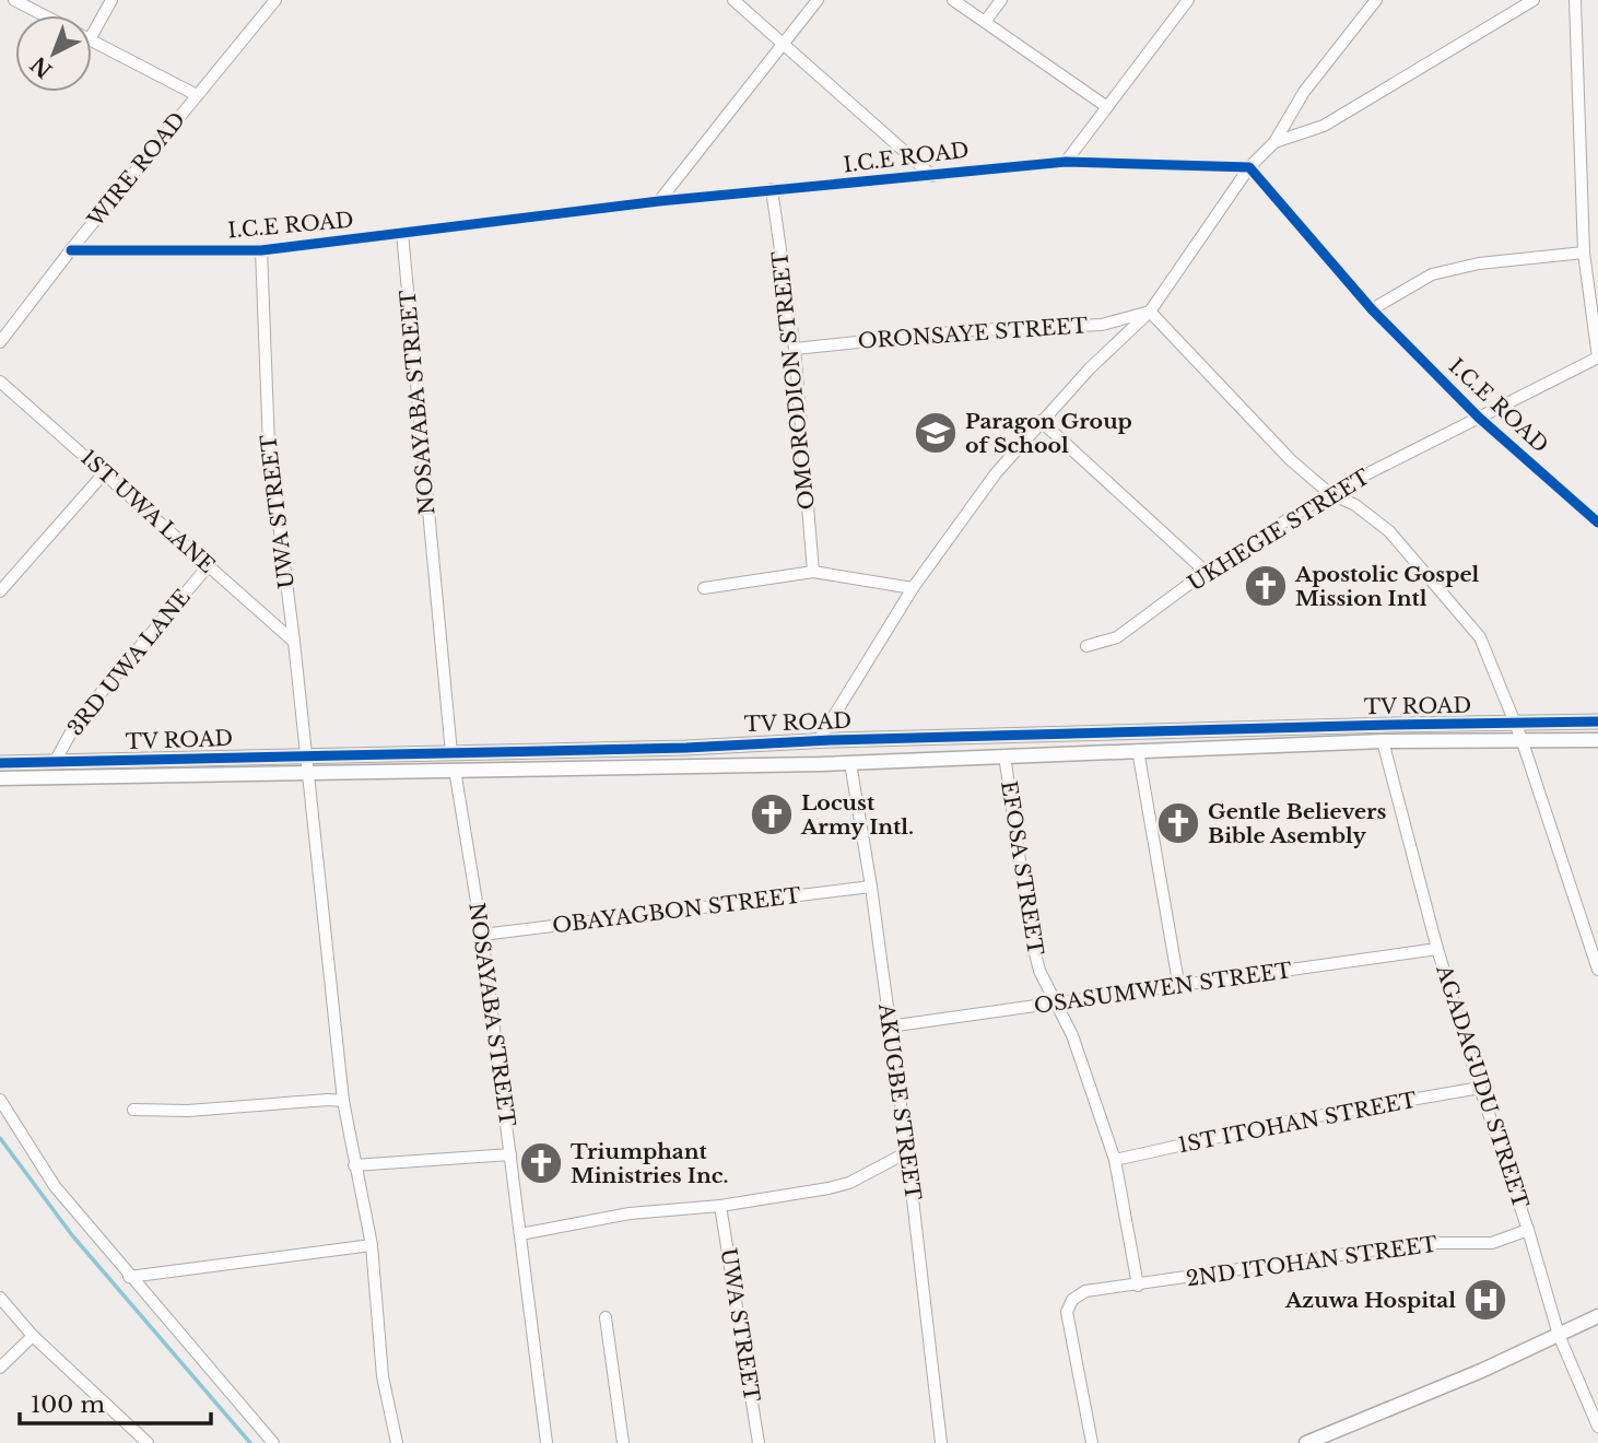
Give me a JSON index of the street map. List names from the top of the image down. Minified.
{"streets":{"street":["I.C.E ROAD","WIRE ROAD","ORONSAYE STREET","OMORODION STREET","NOSAYABA STREET","1ST UWA LANE","UWA STREET","UKHEGIE STREET","3RD UWA LANE","TV ROAD","EFOSA STREET","OBAYAGBON STREET","OSASUMWEN STREET","AGADAGUDU STREET","AKUGBE STREET","1ST ITOHAN STREET","2ND ITOHAN STREET"]},"crossings":[["I.C.E ROAD","WIRE ROAD"],["I.C.E ROAD","OMORODION STREET"],["I.C.E ROAD","NOSAYABA STREET"],["I.C.E ROAD","UWA STREET"],["I.C.E ROAD","UKHEGIE STREET"],["ORONSAYE STREET","OMORODION STREET"],["NOSAYABA STREET","TV ROAD"],["NOSAYABA STREET","OBAYAGBON STREET"],["1ST UWA LANE","UWA STREET"],["1ST UWA LANE","3RD UWA LANE"],["UWA STREET","TV ROAD"],["3RD UWA LANE","TV ROAD"],["TV ROAD","EFOSA STREET"],["TV ROAD","AGADAGUDU STREET"],["TV ROAD","AKUGBE STREET"],["EFOSA STREET","OSASUMWEN STREET"],["EFOSA STREET","1ST ITOHAN STREET"],["EFOSA STREET","2ND ITOHAN STREET"],["OBAYAGBON STREET","AKUGBE STREET"],["OSASUMWEN STREET","AGADAGUDU STREET"],["OSASUMWEN STREET","AKUGBE STREET"],["AGADAGUDU STREET","1ST ITOHAN STREET"],["AGADAGUDU STREET","2ND ITOHAN STREET"]],"places":{"school or university":["Paragon Group of School"],"church":["Apostolic Gospel Mission Intl","Locust Army Intl.","Gentle Believers Bible Asembly","Triumphant Ministries Inc."],"hospital":["Azuwa Hospital"]},"scale_bar":"100 m","north":"bottom left"}
